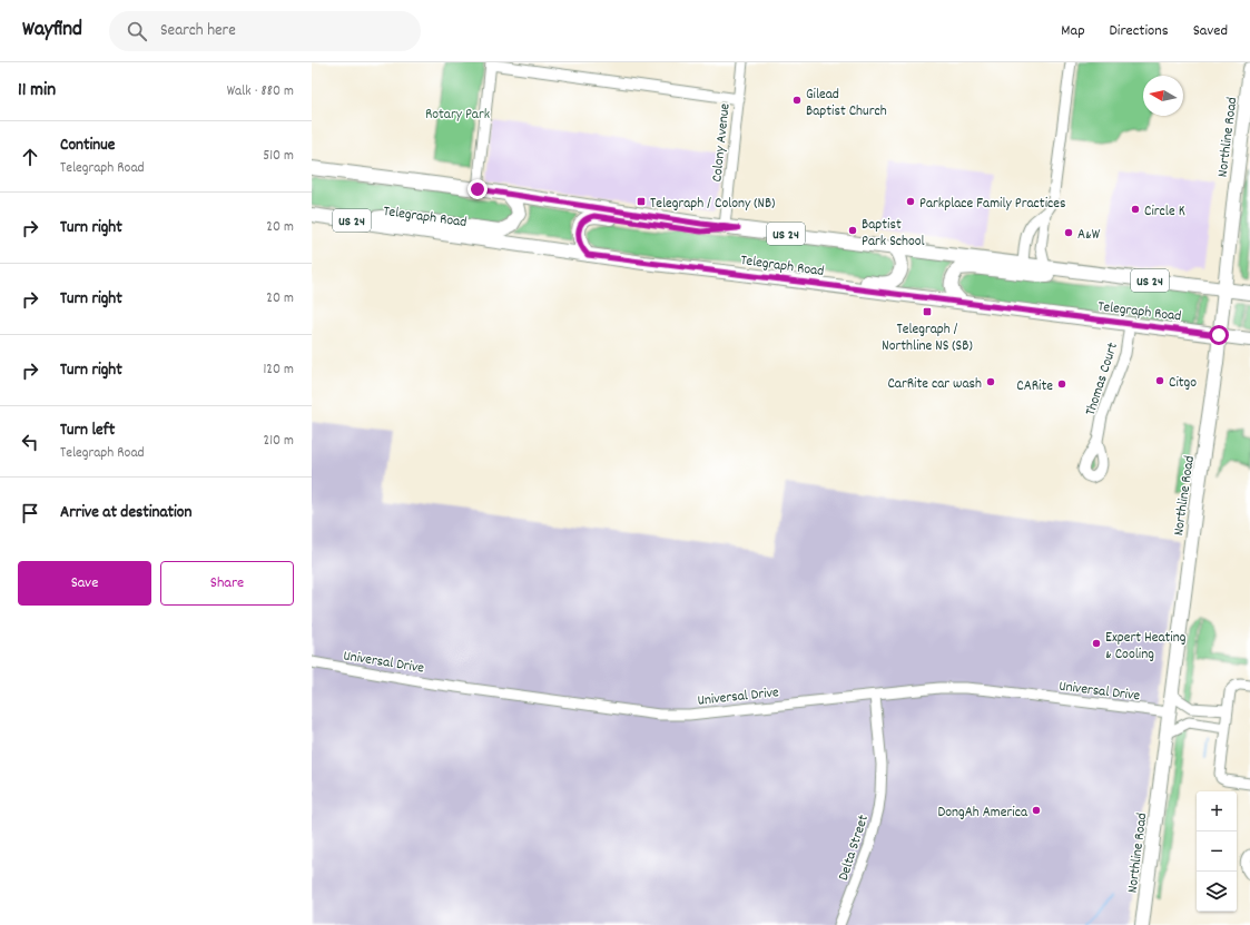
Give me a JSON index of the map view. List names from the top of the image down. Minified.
{"streets":{"main road":["Northline Road","Telegraph Road","US 24"],"street":["Colony Avenue","Thomas Court","Universal Drive","Delta Street"]},"crossings":[["Northline Road","Telegraph Road"],["Northline Road","Universal Drive"],["Colony Avenue","Telegraph Road"],["Telegraph Road","Thomas Court"],["Universal Drive","Delta Street"]],"parks":["Rotary Park"],"places":{"other":["Gilead Baptist Church","Parkplace Family Practices","Circle K","Baptist Park School","A&W","Citgo","CarRite car wash","CARite","Expert Heating & Cooling","DongAh America"],"transit":["Telegraph / Colony (NB)","Telegraph / Northline NS (SB)"]},"north":"left","page":{"header":"Wayfind","search":"Search here","nav":["Map","Directions","Saved"],"heading":["11 min","Walk · 880 m"],"list":[["Continue","Telegraph Road","510 m"],["Turn right","20 m"],["Turn right","20 m"],["Turn right","120 m"],["Turn left","Telegraph Road","210 m"],"Arrive at destination"],"buttons":["Save","Share"],"map_buttons":["+","−"]}}
